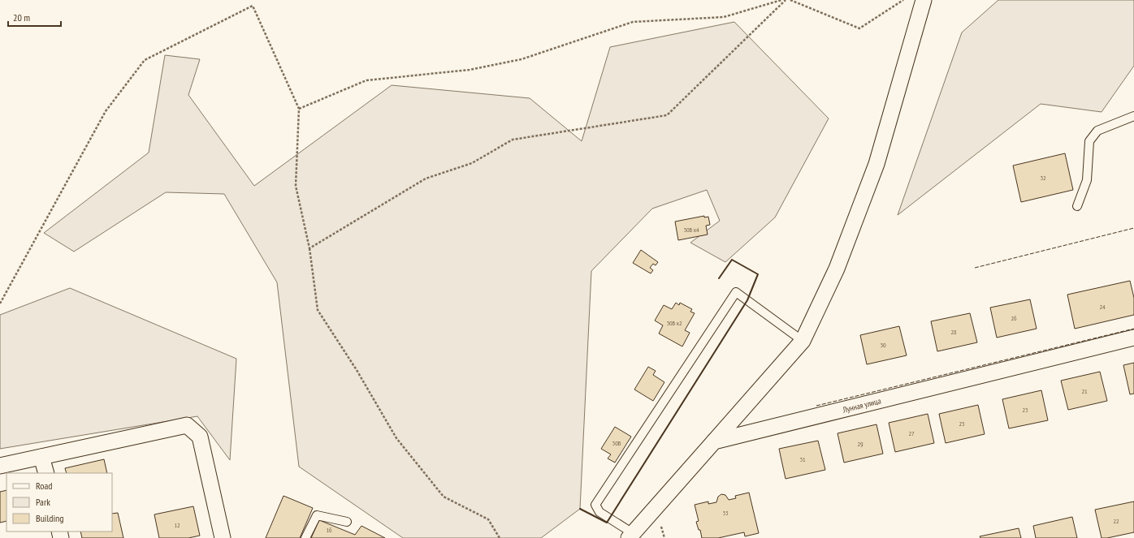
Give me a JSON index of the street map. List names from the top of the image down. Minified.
{"streets":{"street":["Лунная улица"]},"house_numbers":["32","30Б к4","24","26","30Б к2","28","30","21","23","25","27","30Б","29","31","33","22","12","16"],"legend":["Road","Park","Building"],"scale_bar":"20 m"}
